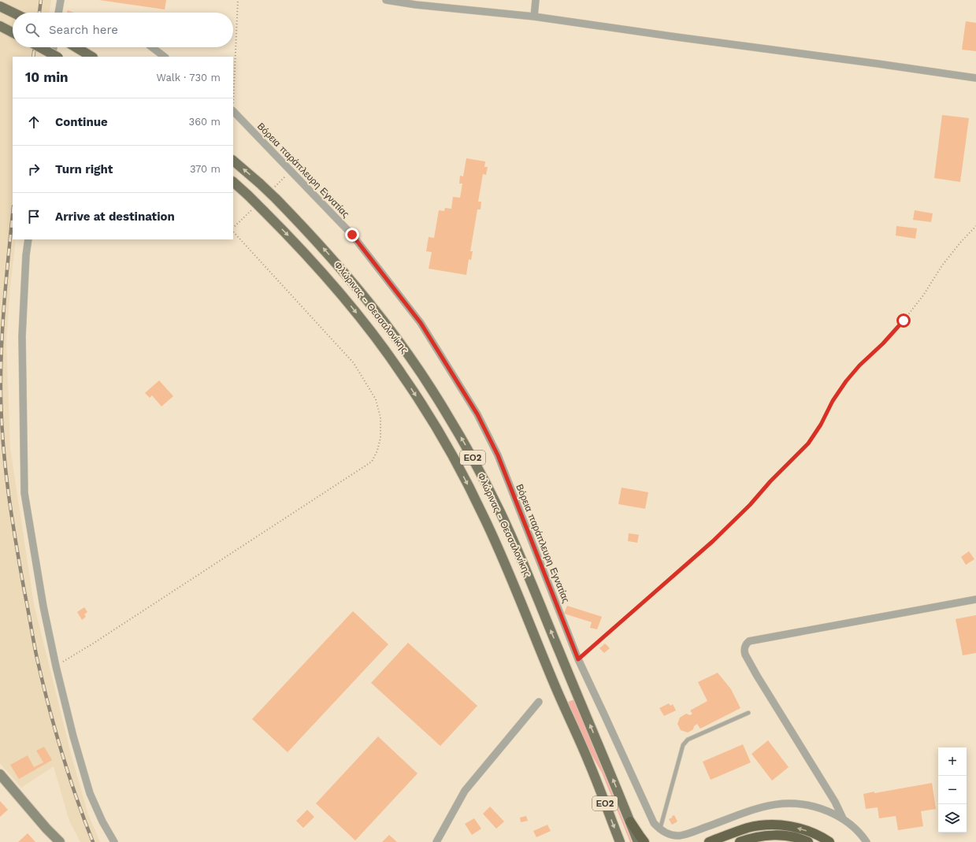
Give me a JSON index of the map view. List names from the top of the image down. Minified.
{"streets":{"main road":["Φλώρινας - Θεσσαλονίκης","ΕΟ2"],"street":["Βόρεια παράπλευρη Εγνατίας"]},"page":{"search":"Search here","heading":["10 min","Walk · 730 m"],"list":[["Continue","360 m"],["Turn right","370 m"],"Arrive at destination"],"map_buttons":["+","−"]}}
